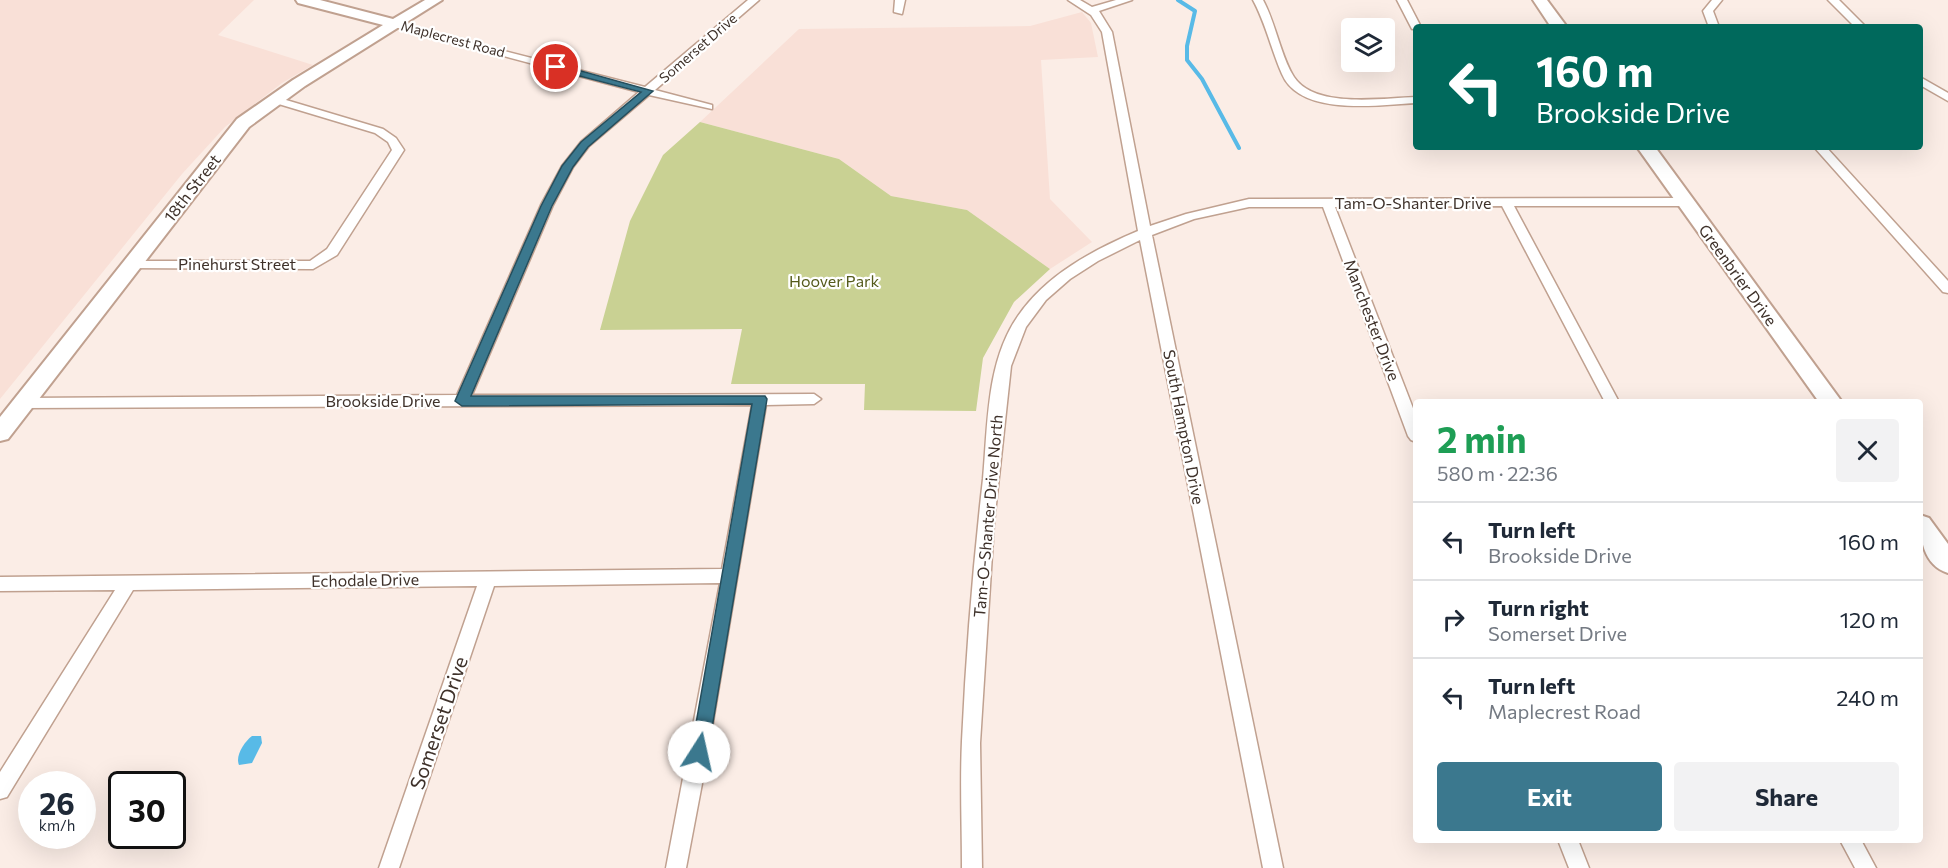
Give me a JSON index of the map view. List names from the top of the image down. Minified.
{"streets":{"street":["Maplecrest Road","Somerset Drive","18th Street","Tam-O-Shanter Drive","Pinehurst Street","Greenbrier Drive","Manchester Drive","Brookside Drive","South Hampton Drive","Tam-O-Shanter Drive North","Echodale Drive"]},"crossings":[["Maplecrest Road","Somerset Drive"],["Maplecrest Road","18th Street"],["Somerset Drive","Brookside Drive"],["Somerset Drive","Echodale Drive"],["18th Street","Pinehurst Street"],["18th Street","Brookside Drive"],["Tam-O-Shanter Drive","Greenbrier Drive"],["Tam-O-Shanter Drive","Manchester Drive"],["Tam-O-Shanter Drive","South Hampton Drive"],["Tam-O-Shanter Drive","Tam-O-Shanter Drive North"],["South Hampton Drive","Tam-O-Shanter Drive North"]],"parks":["Hoover Park"],"page":{"turn":["160 m","Brookside Drive"],"heading":["2 min","580 m · 22:36"],"list":[{"name":"Turn left","note":"Brookside Drive","value":"160 m"},{"name":"Turn right","note":"Somerset Drive","value":"120 m"},{"name":"Turn left","note":"Maplecrest Road","value":"240 m"}],"buttons":["Exit","Share"],"speed":"26 km/h","limit":"30"}}
